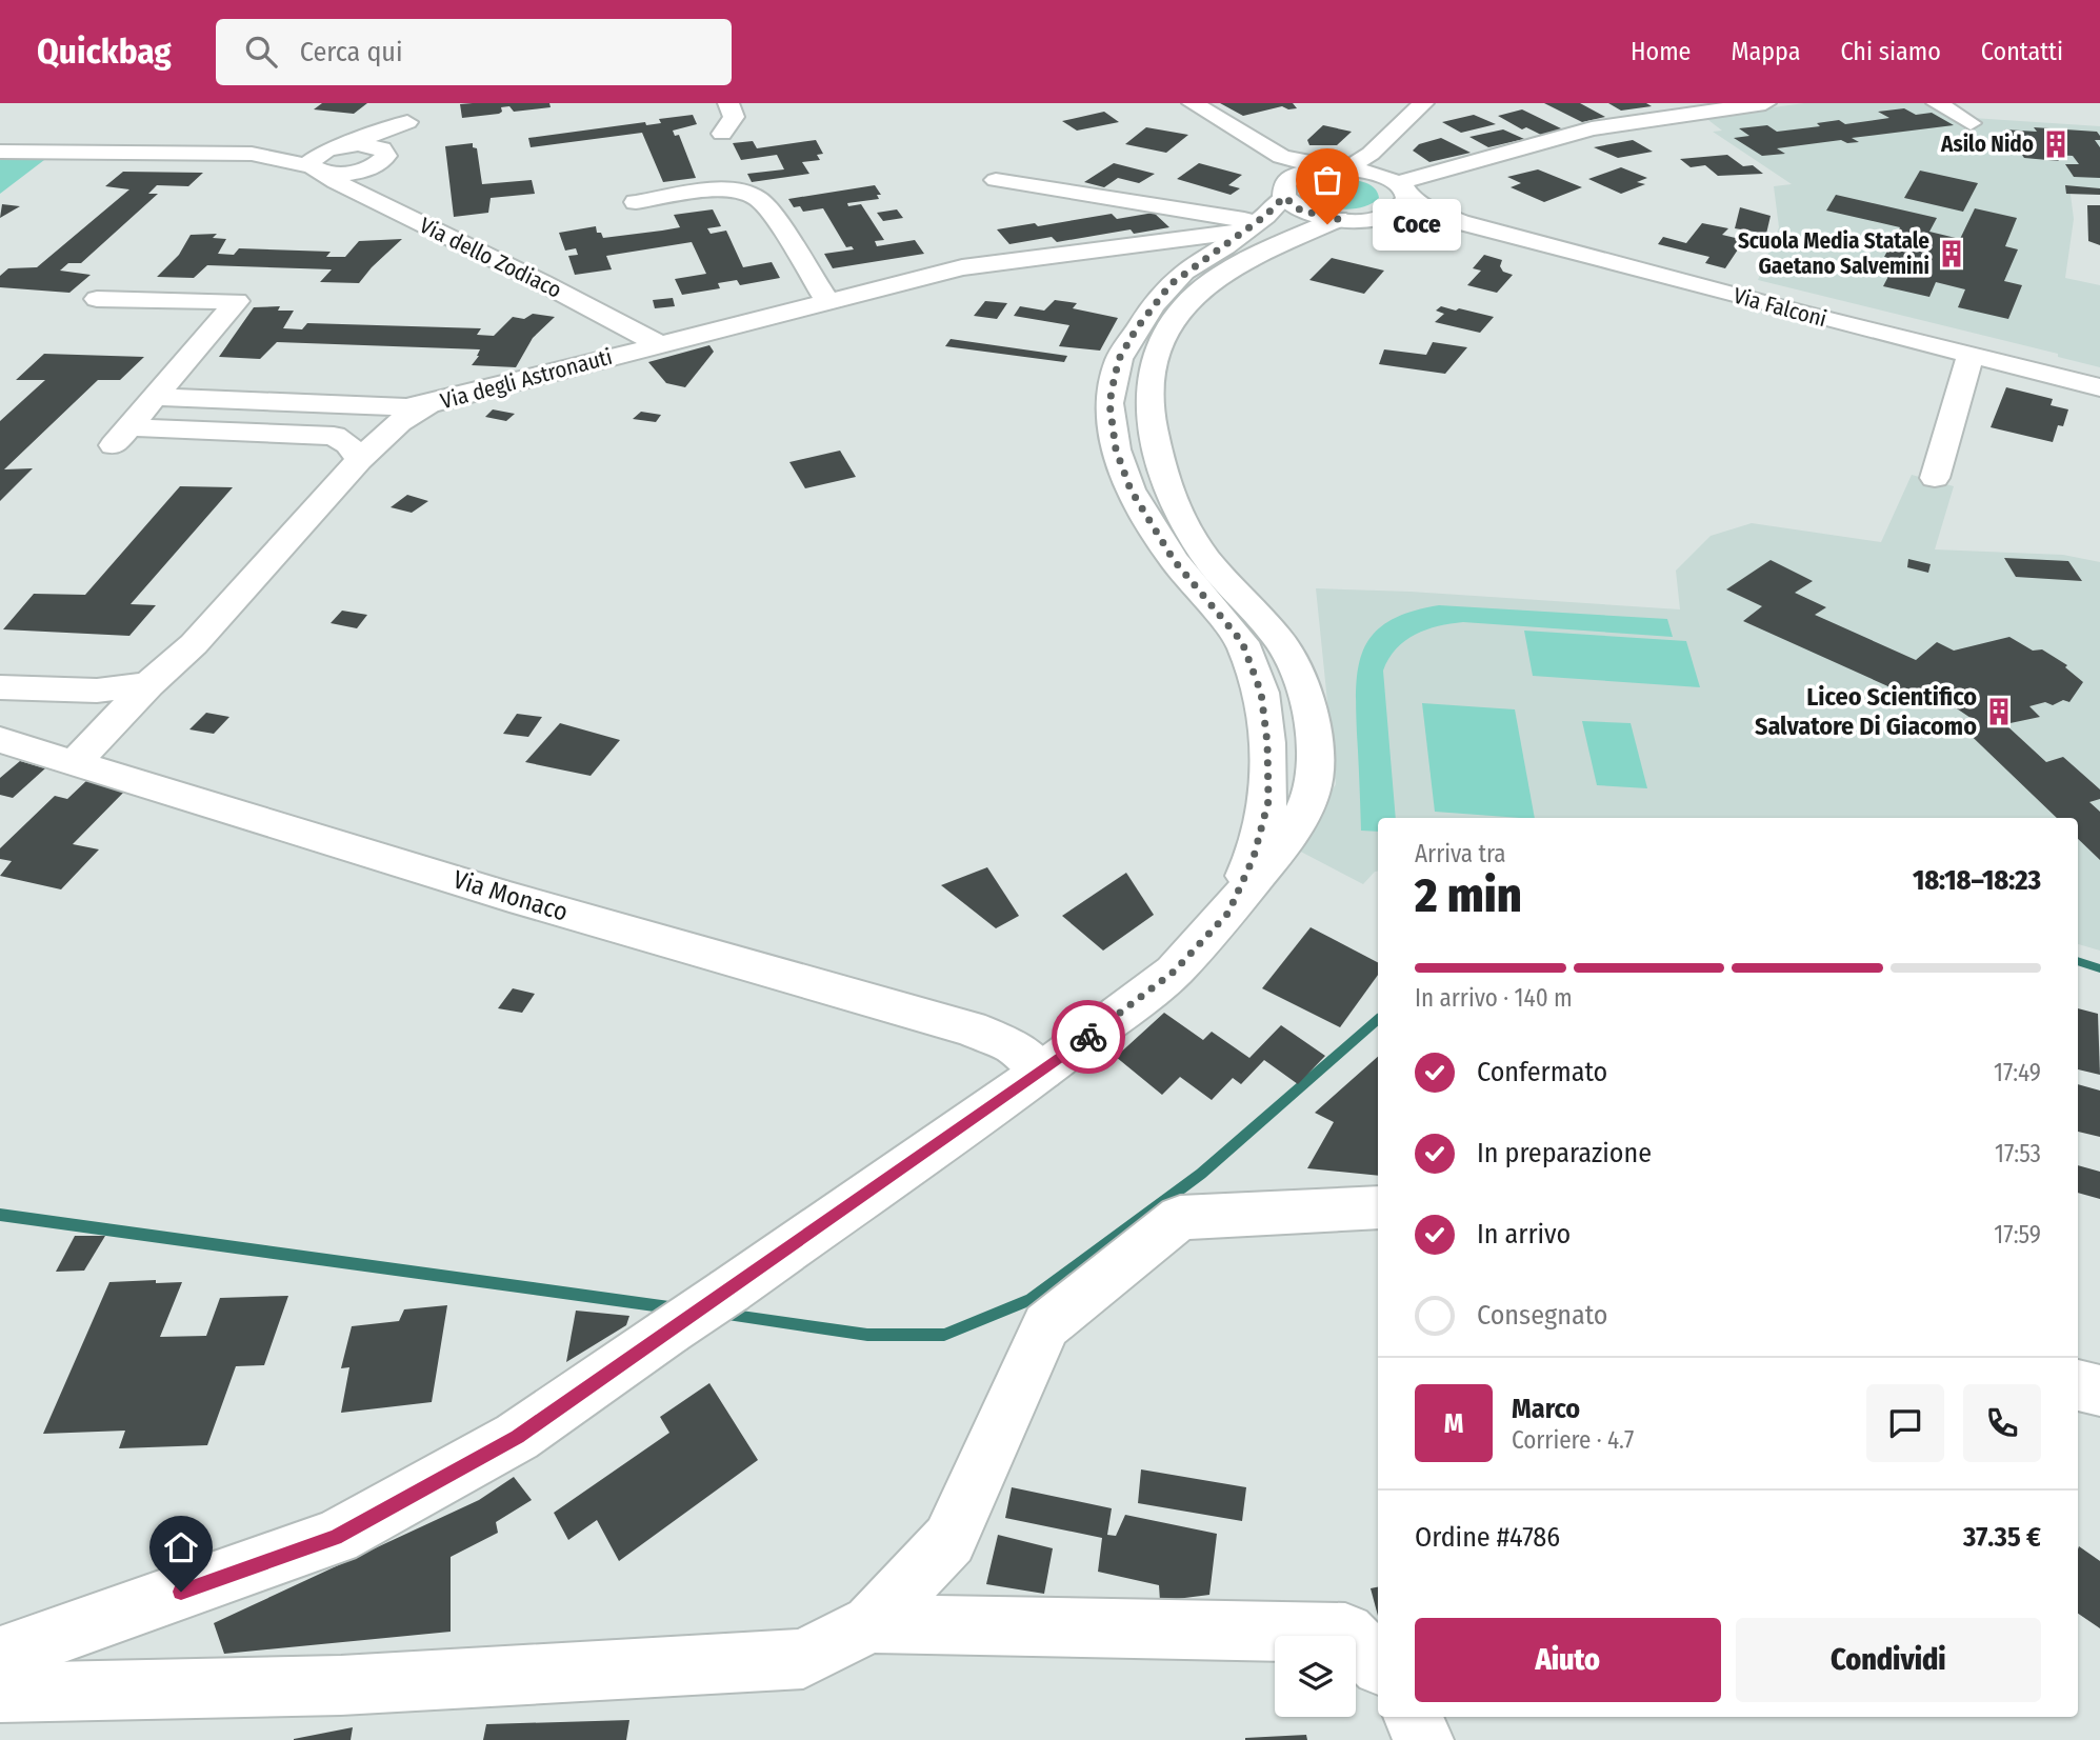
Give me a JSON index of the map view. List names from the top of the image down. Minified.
{"streets":{"street":["Via dello Zodiaco","Via Falconi","Via degli Astronauti","Via Monaco"]},"crossings":[["Via dello Zodiaco","Via degli Astronauti"]],"places":{"building":["Asilo Nido","Scuola Media Statale Gaetano Salvemini","Liceo Scientifico Salvatore Di Giacomo"],"other":["Coce"]},"page":{"header":"Quickbag","search":"Cerca qui","nav":["Home","Mappa","Chi siamo","Contatti"],"bubble":"Coce","heading":["2 min","Arriva tra","18:18–18:23"],"panel":["Marco","Corriere · 4.7","Ordine #4786","37.35 €"],"bar":"In arrivo · 140 m","list":[["Confermato","17:49"],["In preparazione","17:53"],["In arrivo","17:59"],"Consegnato"],"round":"M","buttons":["Aiuto","Condividi"]}}
